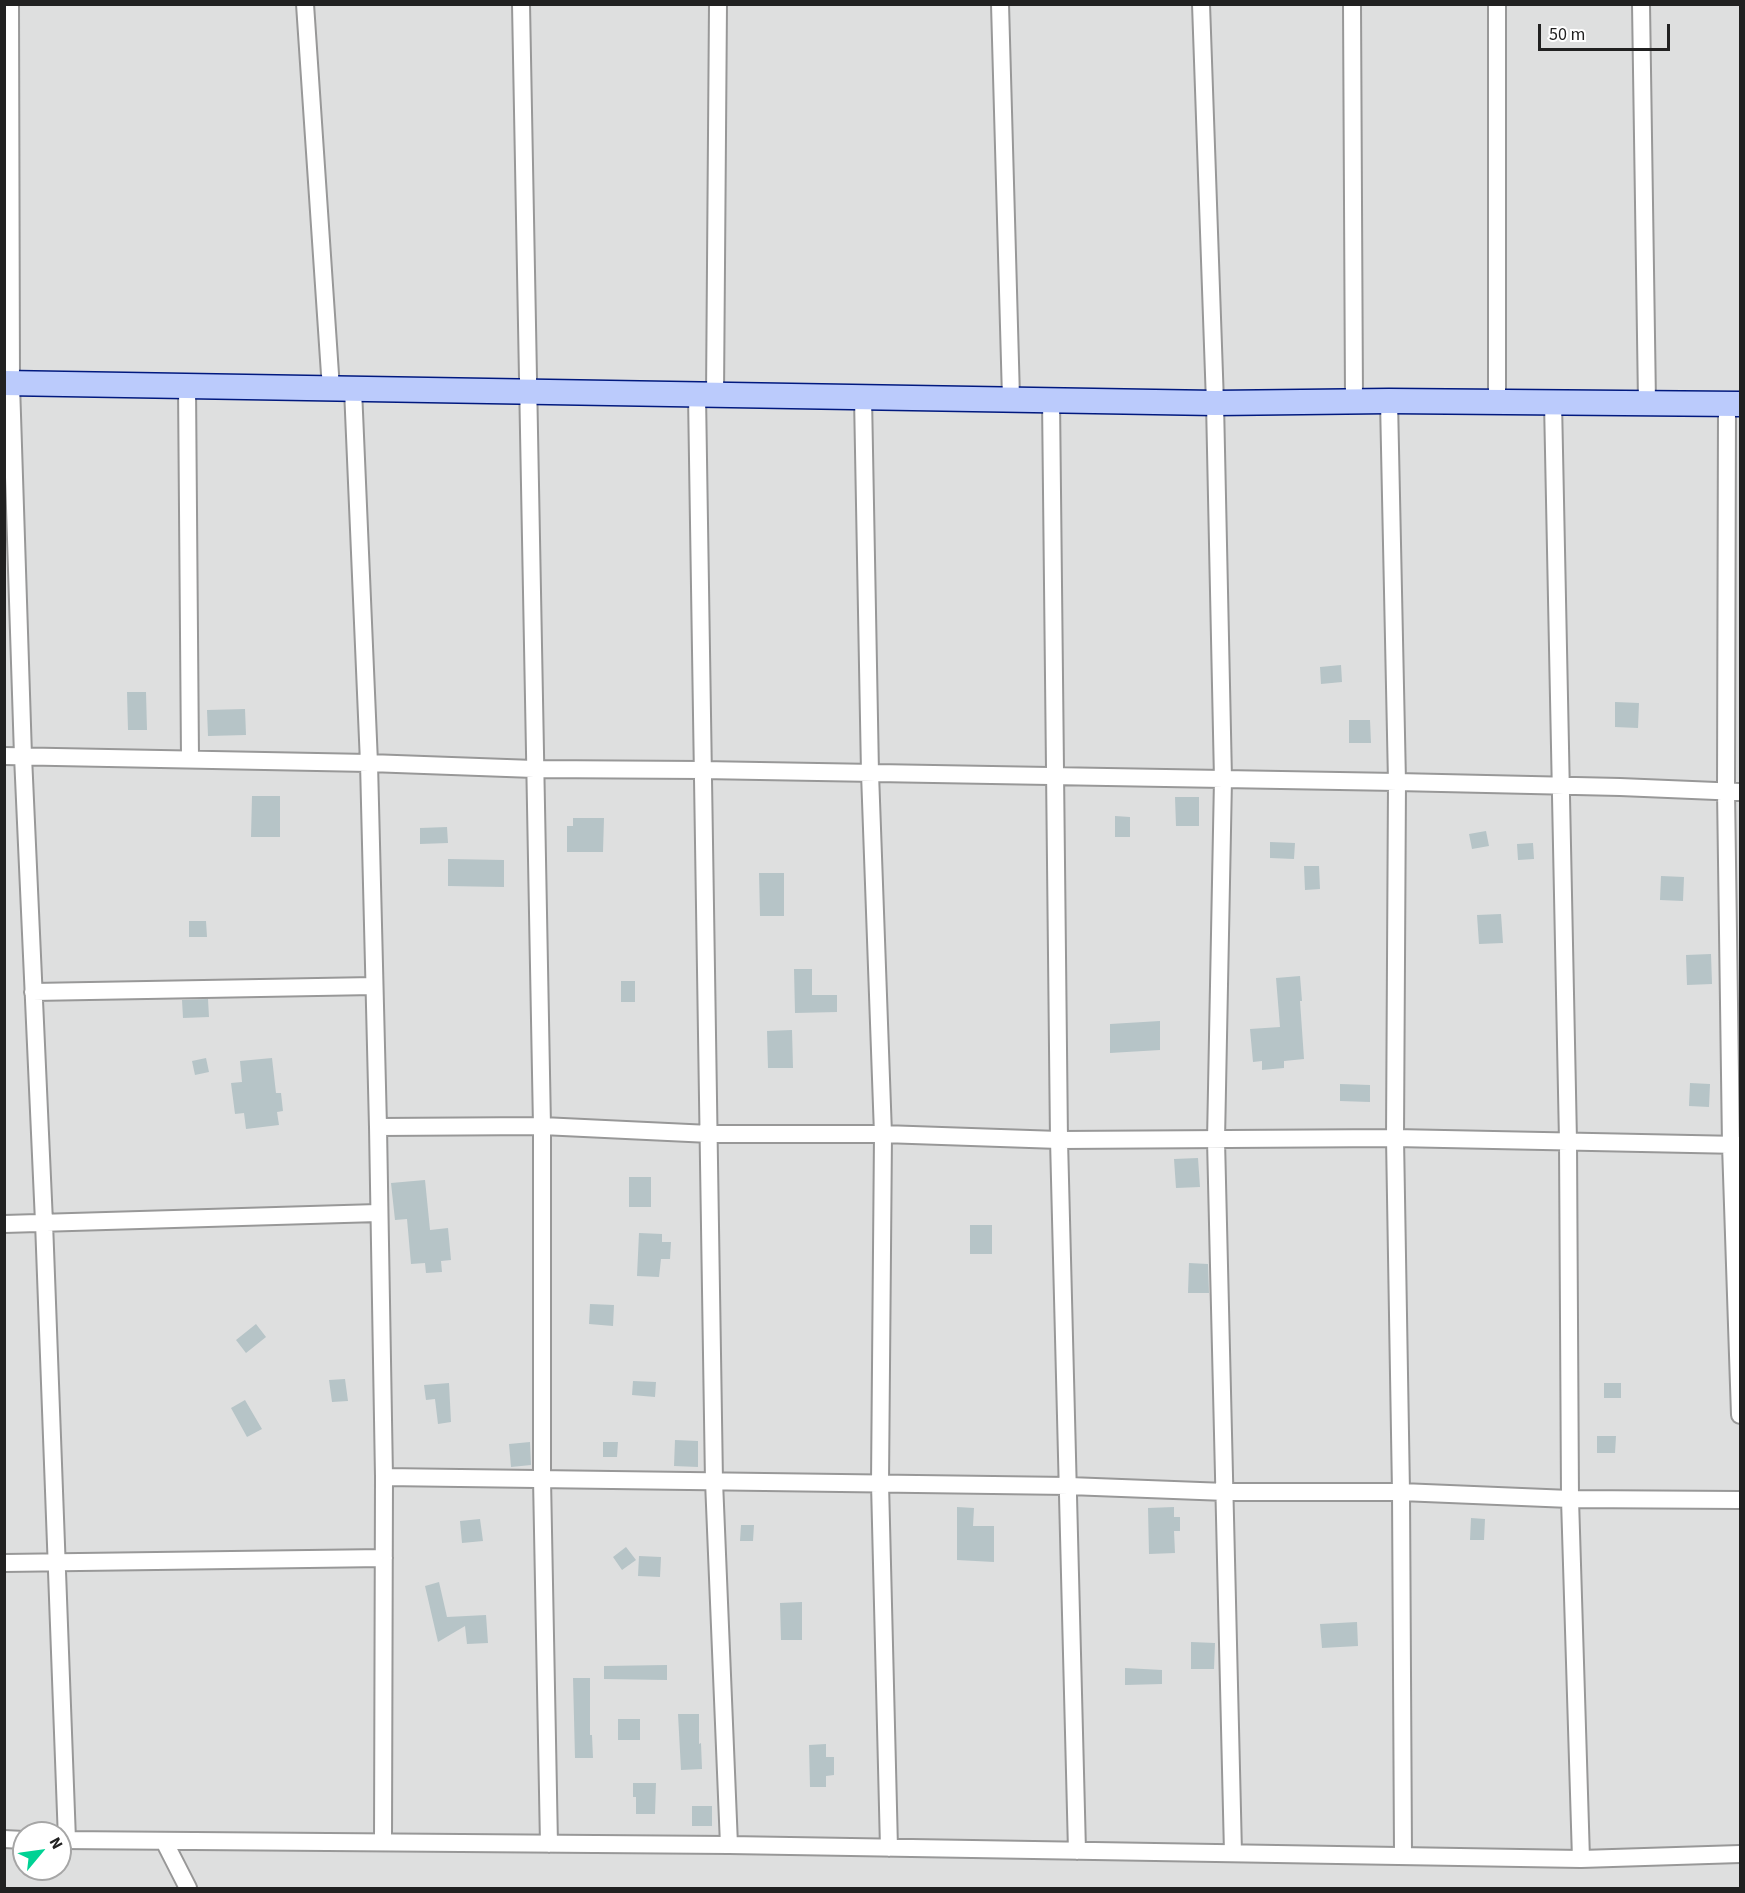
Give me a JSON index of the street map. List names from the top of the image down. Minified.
{"scale_bar":"50 m","north":"top right"}
